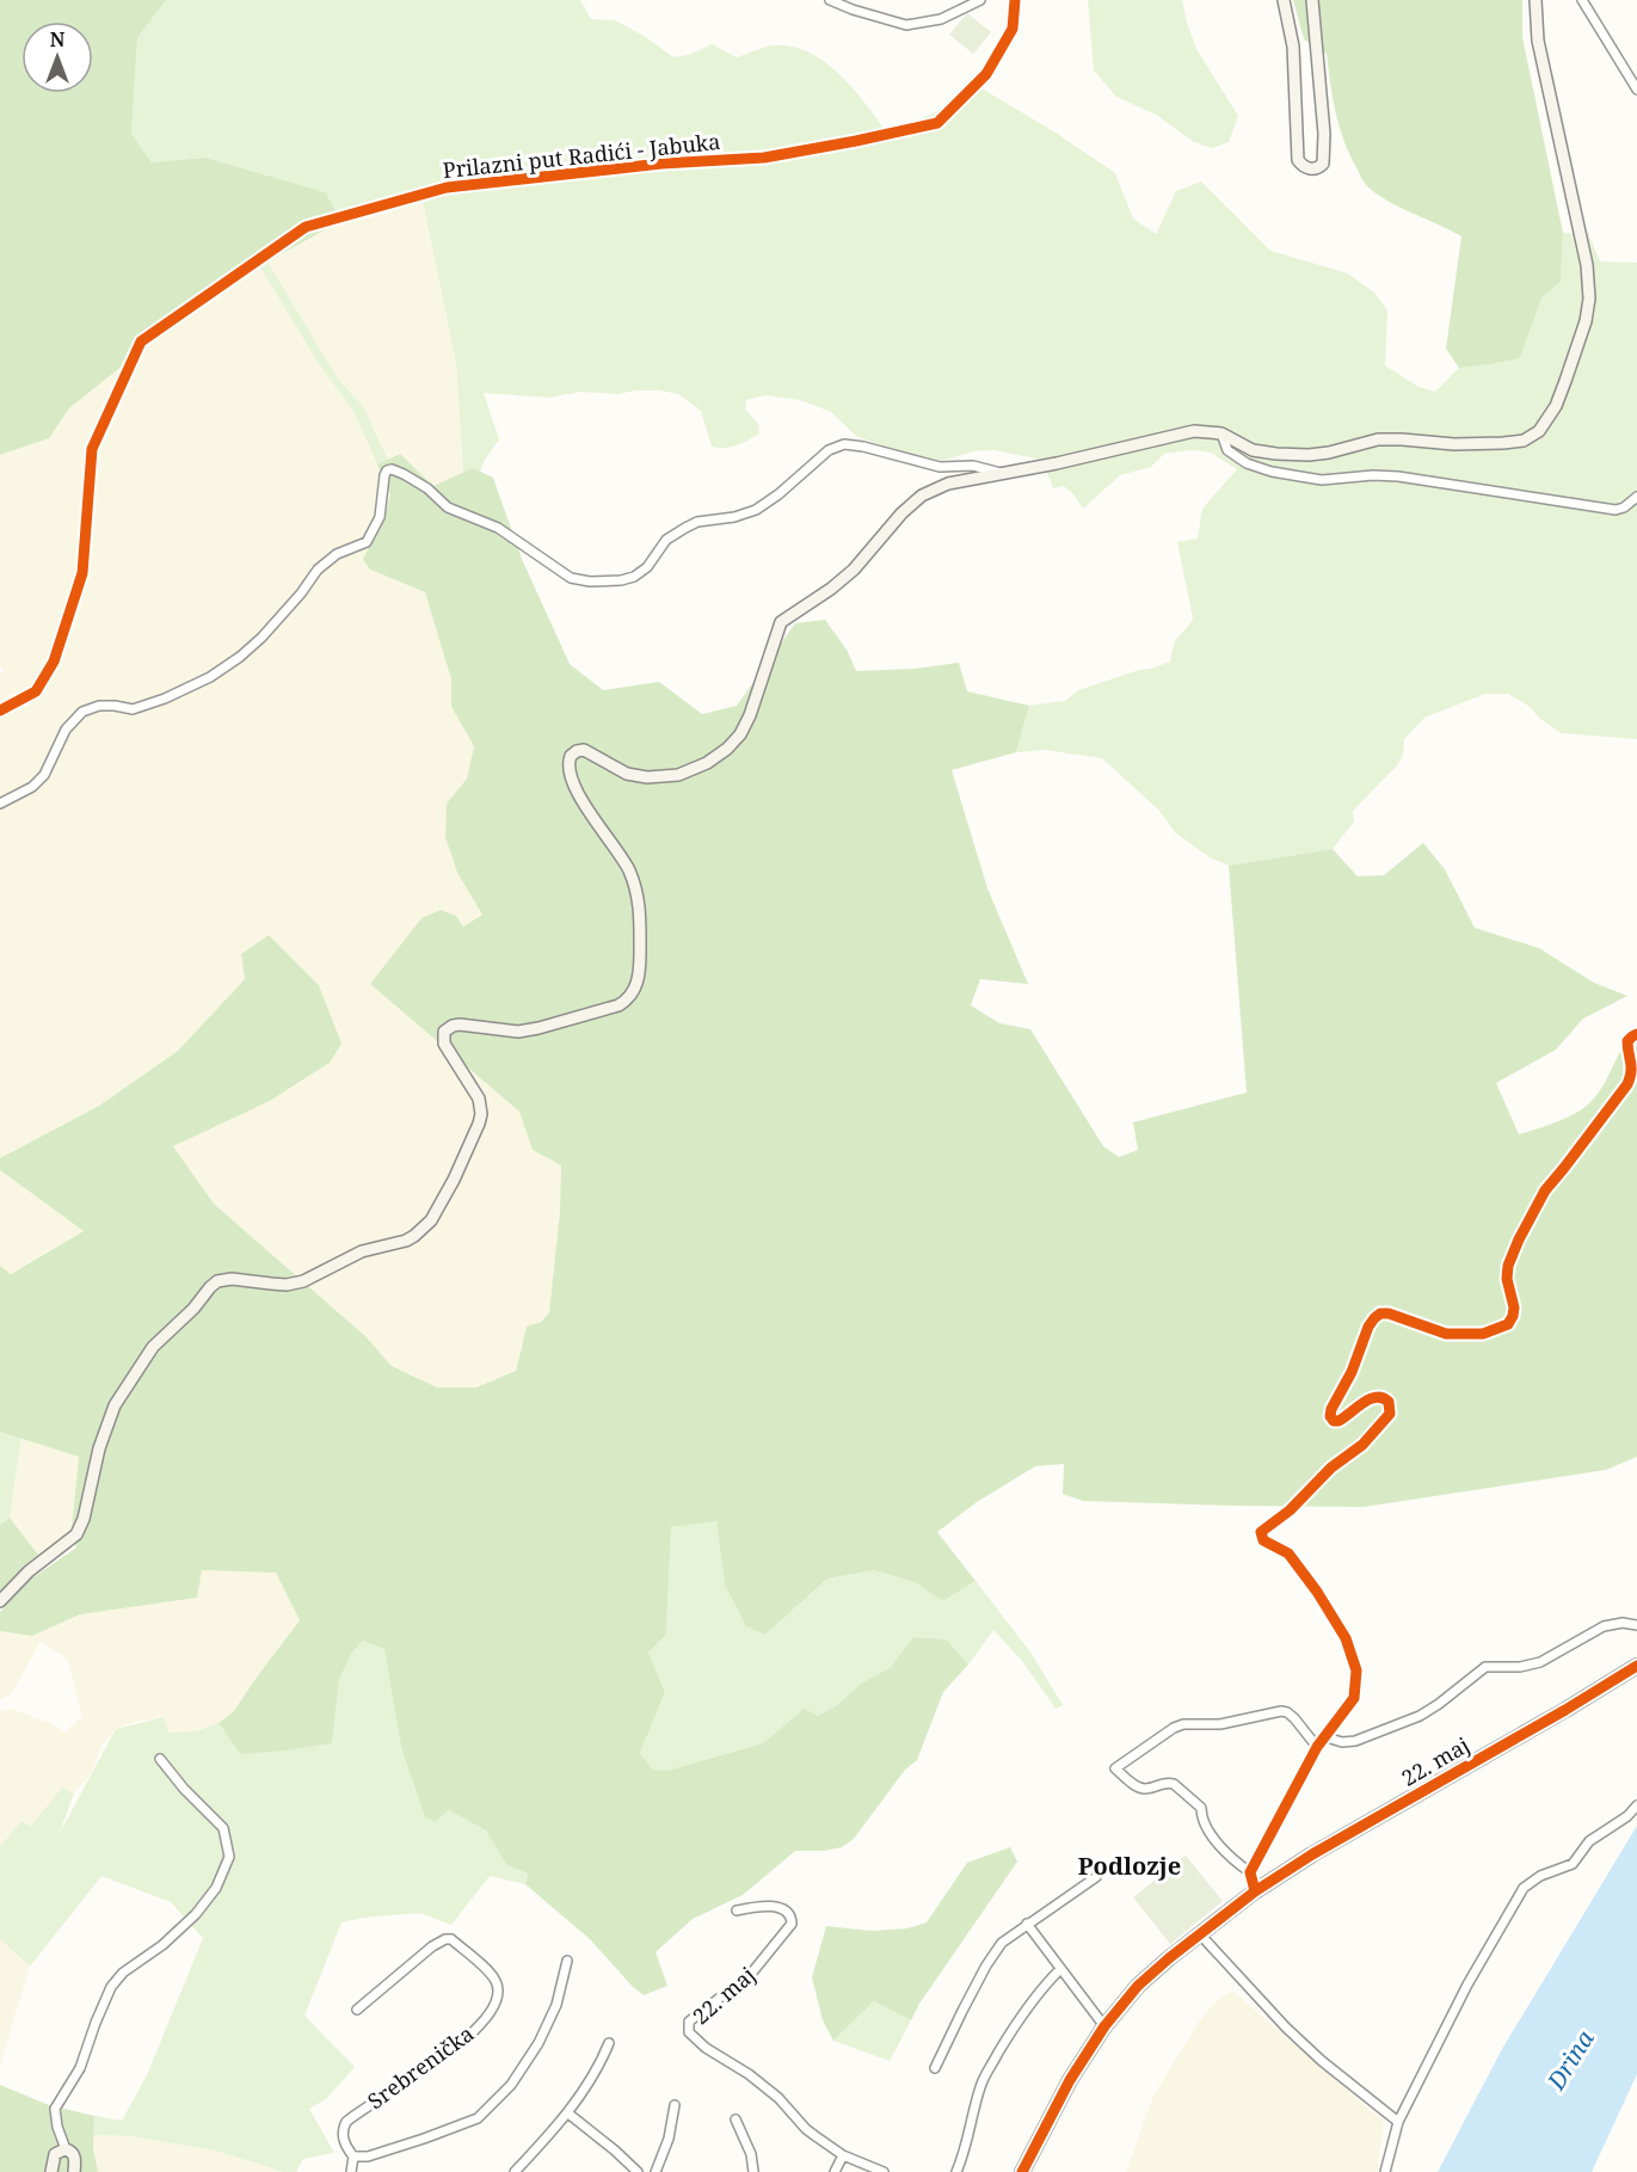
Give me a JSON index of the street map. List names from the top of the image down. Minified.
{"streets":{"main road":["22. maj"],"street":["Prilazni put Radići - Jabuka","Srebrenička"]},"districts":["Podlozje"],"water":["Drina"],"north":"top"}
